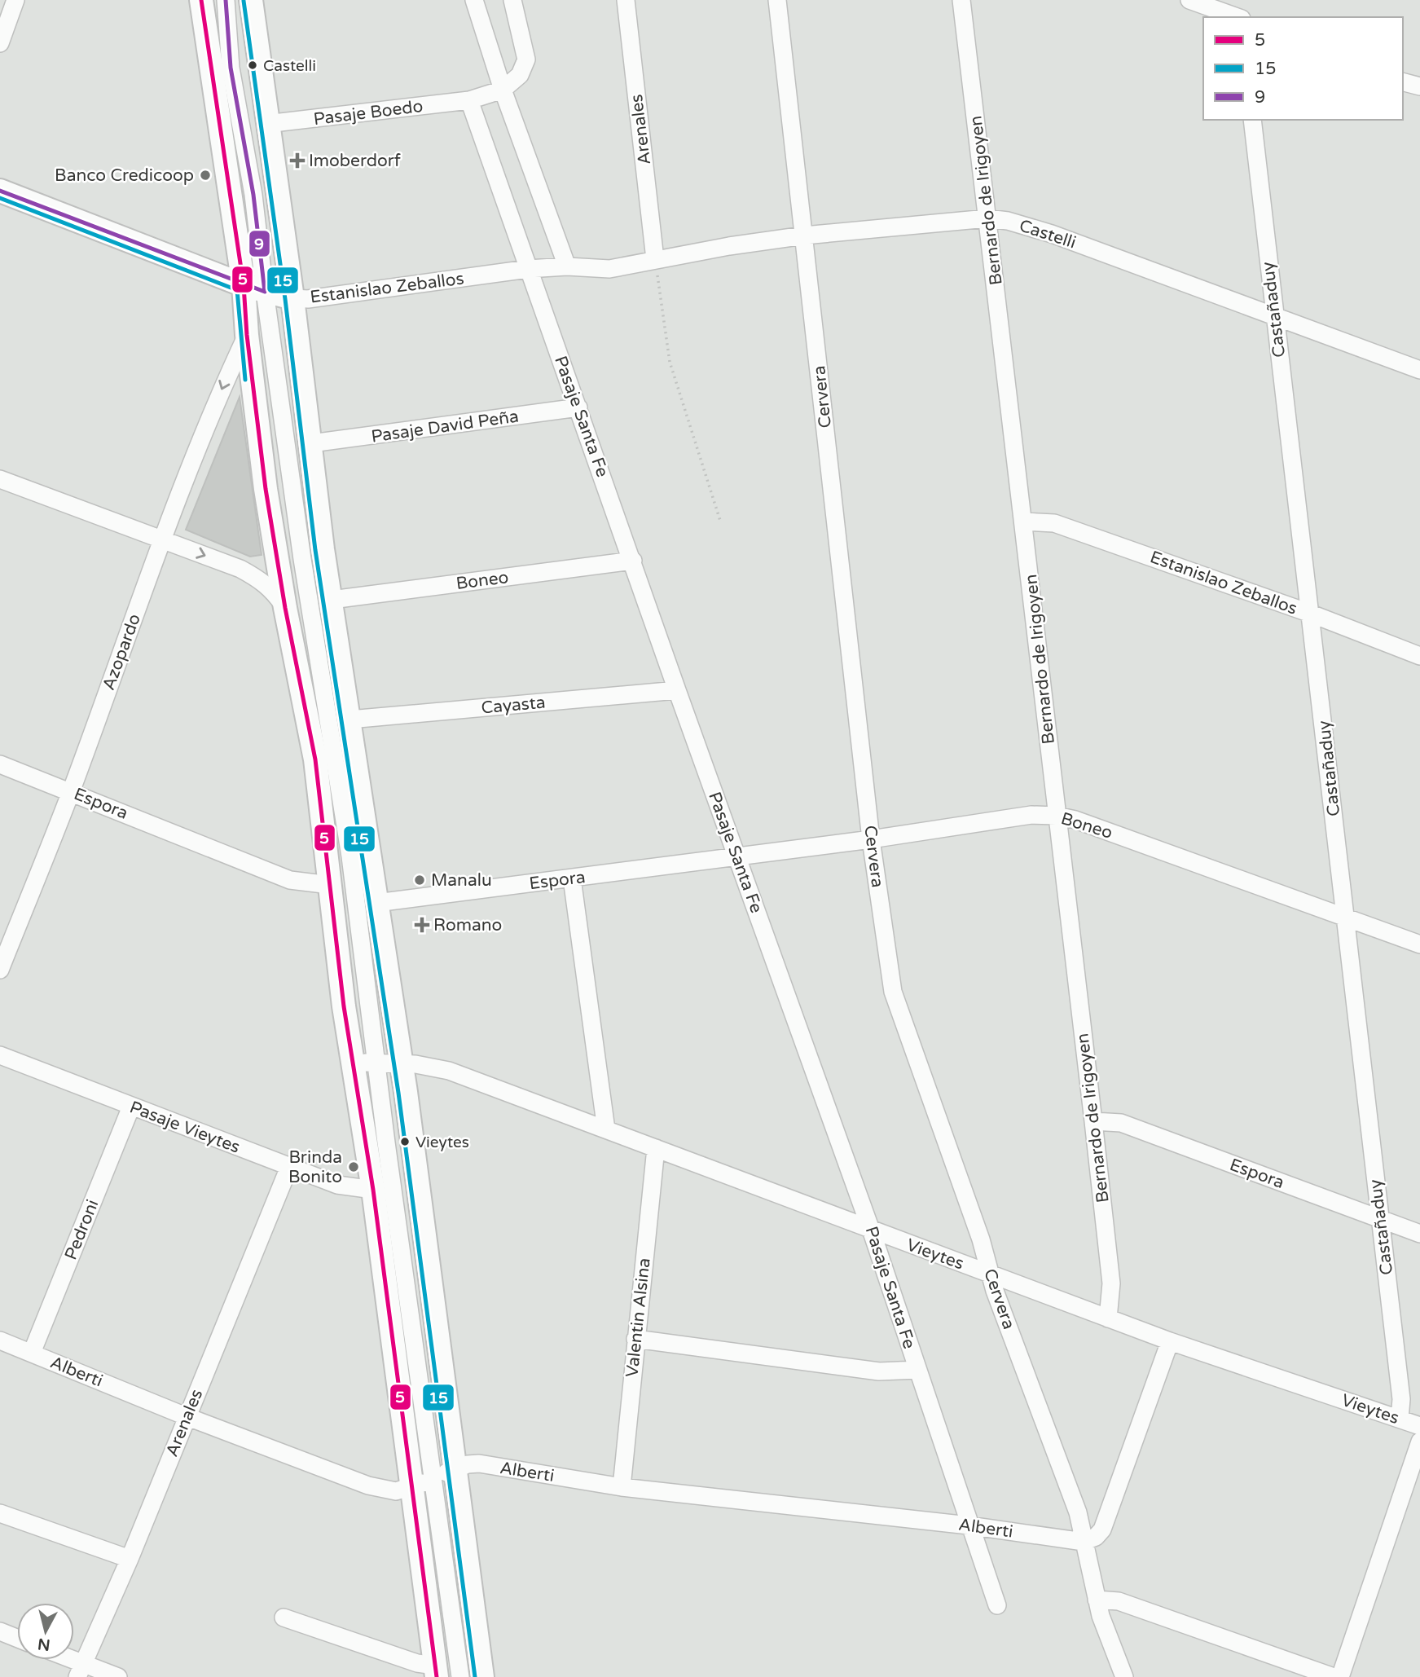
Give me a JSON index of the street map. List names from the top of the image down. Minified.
{"streets":{"main road":["Estanislao Zeballos"],"street":["Pasaje Boedo","Arenales","Bernardo de Irigoyen","Castelli","Castañaduy","Cervera","Pasaje Santa Fe","Pasaje David Peña","Boneo","Azopardo","Cayasta","Espora","Pasaje Vieytes","Pedroni","Vieytes","Valentin Alsina","Alberti"]},"crossings":[["Pasaje Boedo","Pasaje Santa Fe"],["Arenales","Castelli"],["Arenales","Estanislao Zeballos"],["Arenales","Pasaje Vieytes"],["Arenales","Alberti"],["Bernardo de Irigoyen","Castelli"],["Bernardo de Irigoyen","Estanislao Zeballos"],["Bernardo de Irigoyen","Boneo"],["Bernardo de Irigoyen","Espora"],["Bernardo de Irigoyen","Vieytes"],["Castelli","Estanislao Zeballos"],["Castelli","Castañaduy"],["Castelli","Cervera"],["Estanislao Zeballos","Castañaduy"],["Estanislao Zeballos","Pasaje Santa Fe"],["Castañaduy","Boneo"],["Castañaduy","Espora"],["Castañaduy","Vieytes"],["Cervera","Boneo"],["Cervera","Vieytes"],["Cervera","Alberti"],["Pasaje Santa Fe","Pasaje David Peña"],["Pasaje Santa Fe","Boneo"],["Pasaje Santa Fe","Cayasta"],["Pasaje Santa Fe","Espora"],["Pasaje Santa Fe","Vieytes"],["Pasaje Santa Fe","Alberti"],["Boneo","Espora"],["Azopardo","Espora"],["Pasaje Vieytes","Pedroni"],["Pedroni","Alberti"],["Vieytes","Valentin Alsina"],["Valentin Alsina","Alberti"]],"places":{"other":["Castelli","Banco Credicoop","Manalu","Vieytes","Brinda Bonito"],"health":["Imoberdorf","Romano"]},"lines":["transit line 5","transit line 9","transit line 15"],"legend":["5","15","9"],"north":"bottom"}
